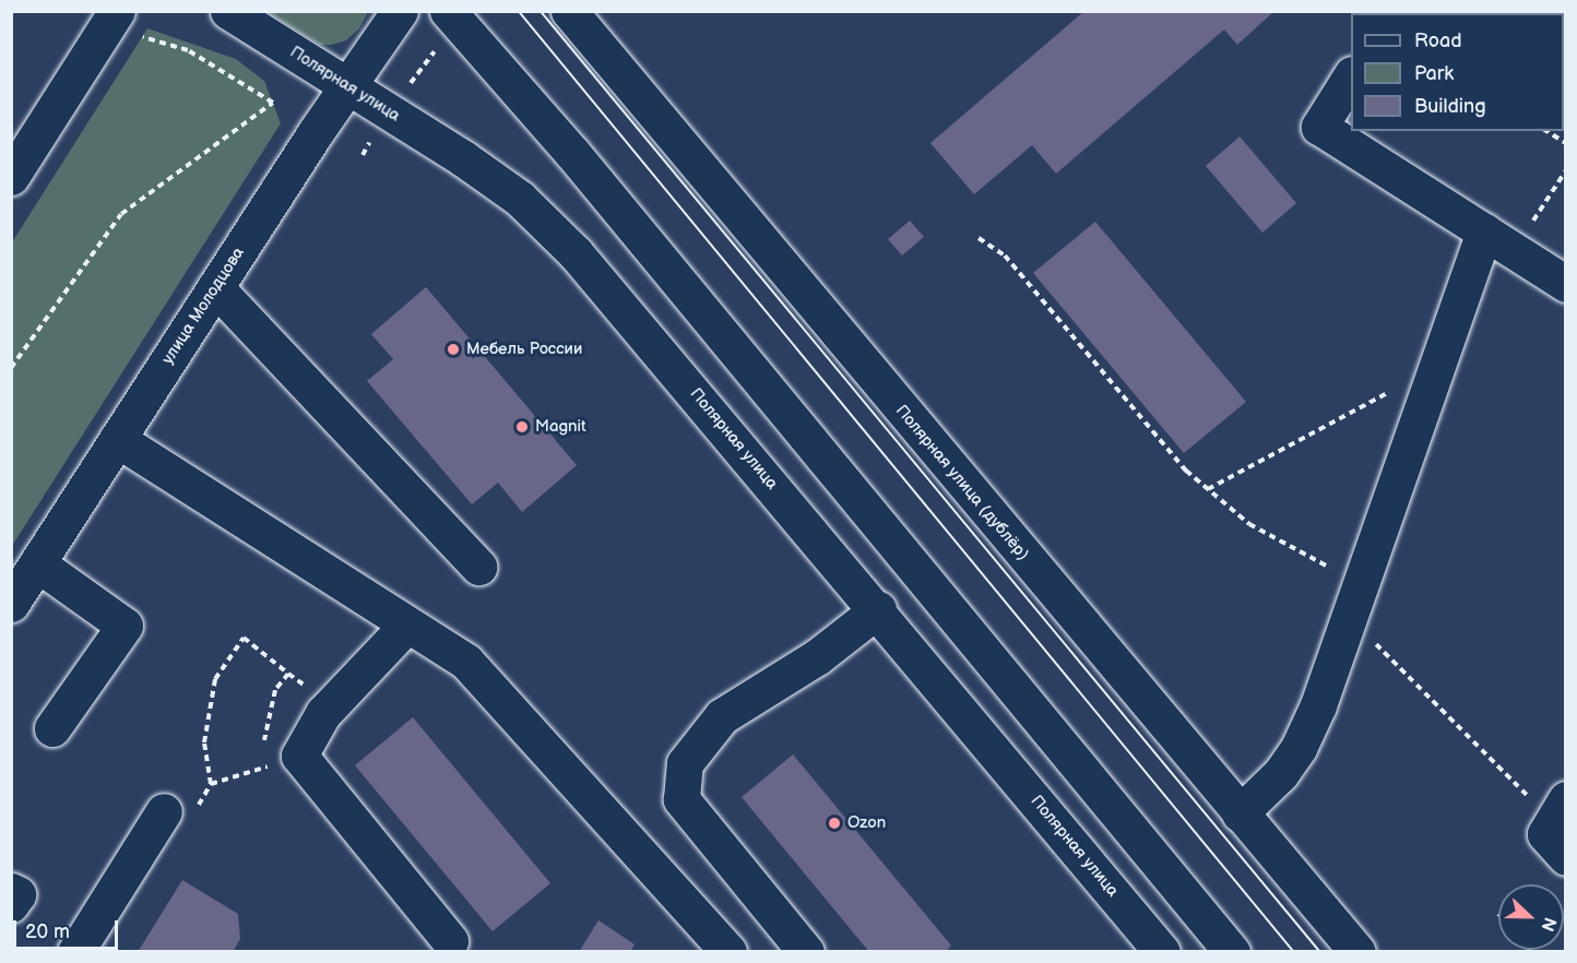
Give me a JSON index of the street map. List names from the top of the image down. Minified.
{"streets":{"main road":["Полярная улица","улица Молодцова","Полярная улица (дублёр)"]},"crossings":[["Полярная улица","улица Молодцова"]],"places":["Мебель России","Magnit","Ozon"],"legend":["Road","Park","Building"],"scale_bar":"20 m","north":"right"}
